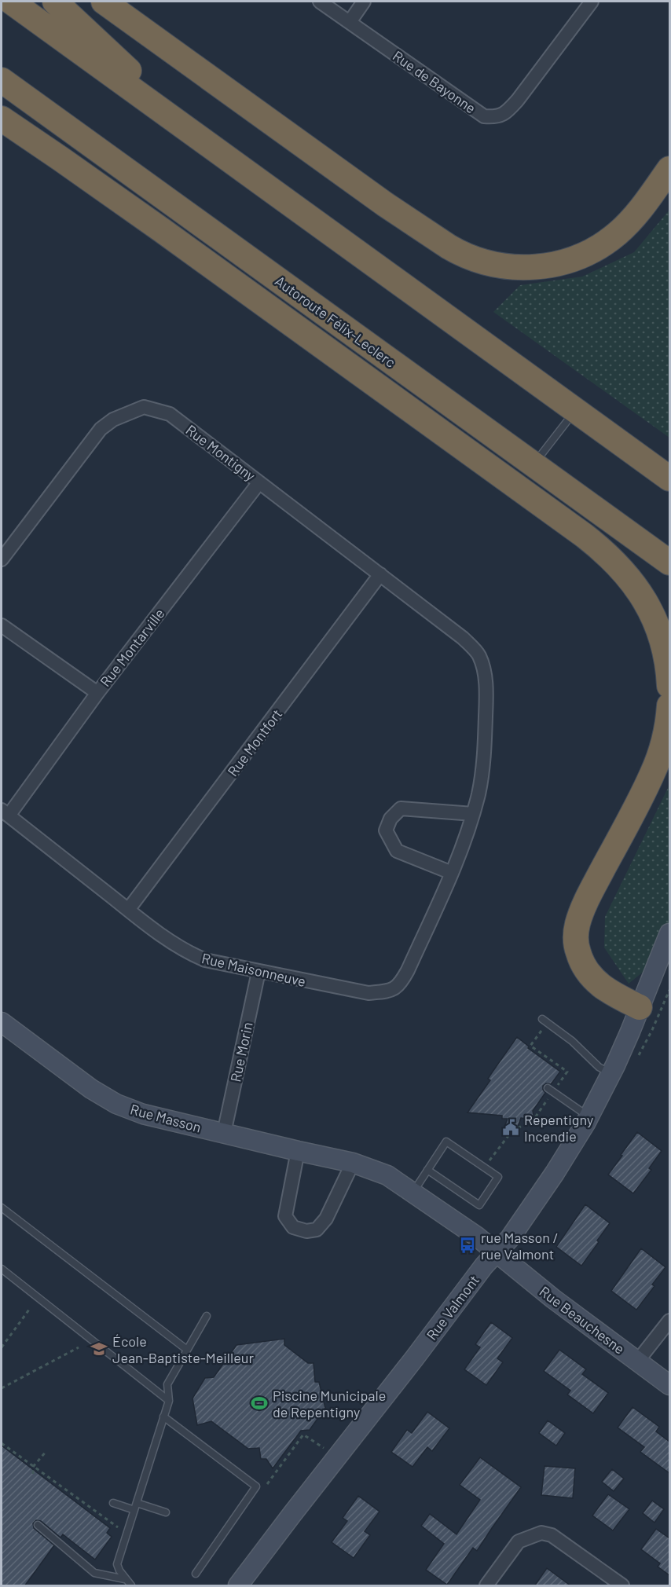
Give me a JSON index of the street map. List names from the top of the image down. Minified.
{"streets":{"highway":["Autoroute Félix-Leclerc"],"street":["Rue de Bayonne","Rue Montigny","Rue Montarville","Rue Montfort","Rue Maisonneuve","Rue Morin","Rue Masson","Rue Valmont","Rue Beauchesne"]},"crossings":[["Rue Montigny","Rue Montarville"],["Rue Montigny","Rue Montfort"],["Rue Montigny","Rue Maisonneuve"],["Rue Montarville","Rue Maisonneuve"],["Rue Montfort","Rue Maisonneuve"],["Rue Maisonneuve","Rue Morin"],["Rue Morin","Rue Masson"],["Rue Masson","Rue Valmont"],["Rue Masson","Rue Beauchesne"],["Rue Valmont","Rue Beauchesne"]],"places":{"public building":["Repentigny Incendie"],"bus stop":["rue Masson / rue Valmont"],"school or university":["École Jean-Baptiste-Meilleur"],"sports":["Piscine Municipale de Repentigny"]}}
